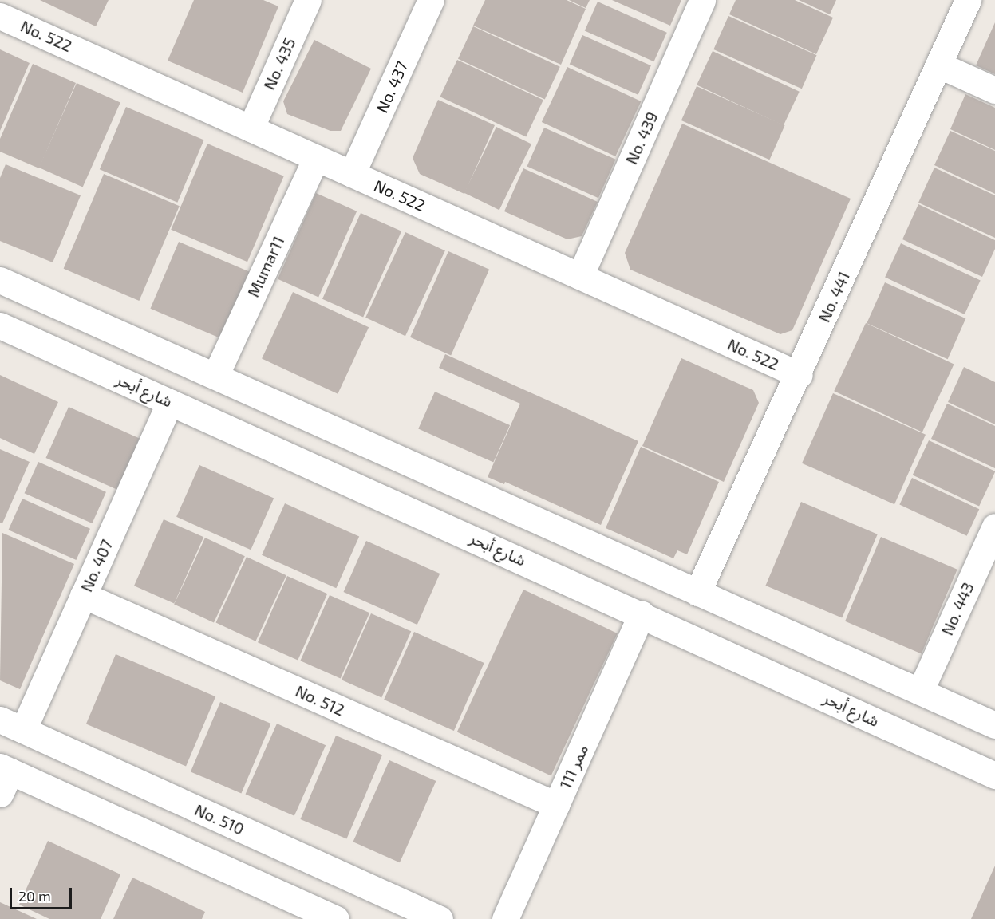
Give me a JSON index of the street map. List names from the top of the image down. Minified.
{"streets":{"street":["No. 522","No. 435","No. 437","No. 439","Mumar11","No. 441","شارع أبحر","No. 407","No. 443","No. 512","ممر 111","No. 510"]},"crossings":[["No. 522","No. 435"],["No. 522","No. 437"],["No. 522","No. 439"],["No. 522","Mumar11"],["No. 522","No. 441"],["شارع أبحر","No. 407"],["شارع أبحر","ممر 111"],["No. 407","No. 512"],["No. 407","No. 510"],["No. 512","ممر 111"]],"scale_bar":"20 m"}
